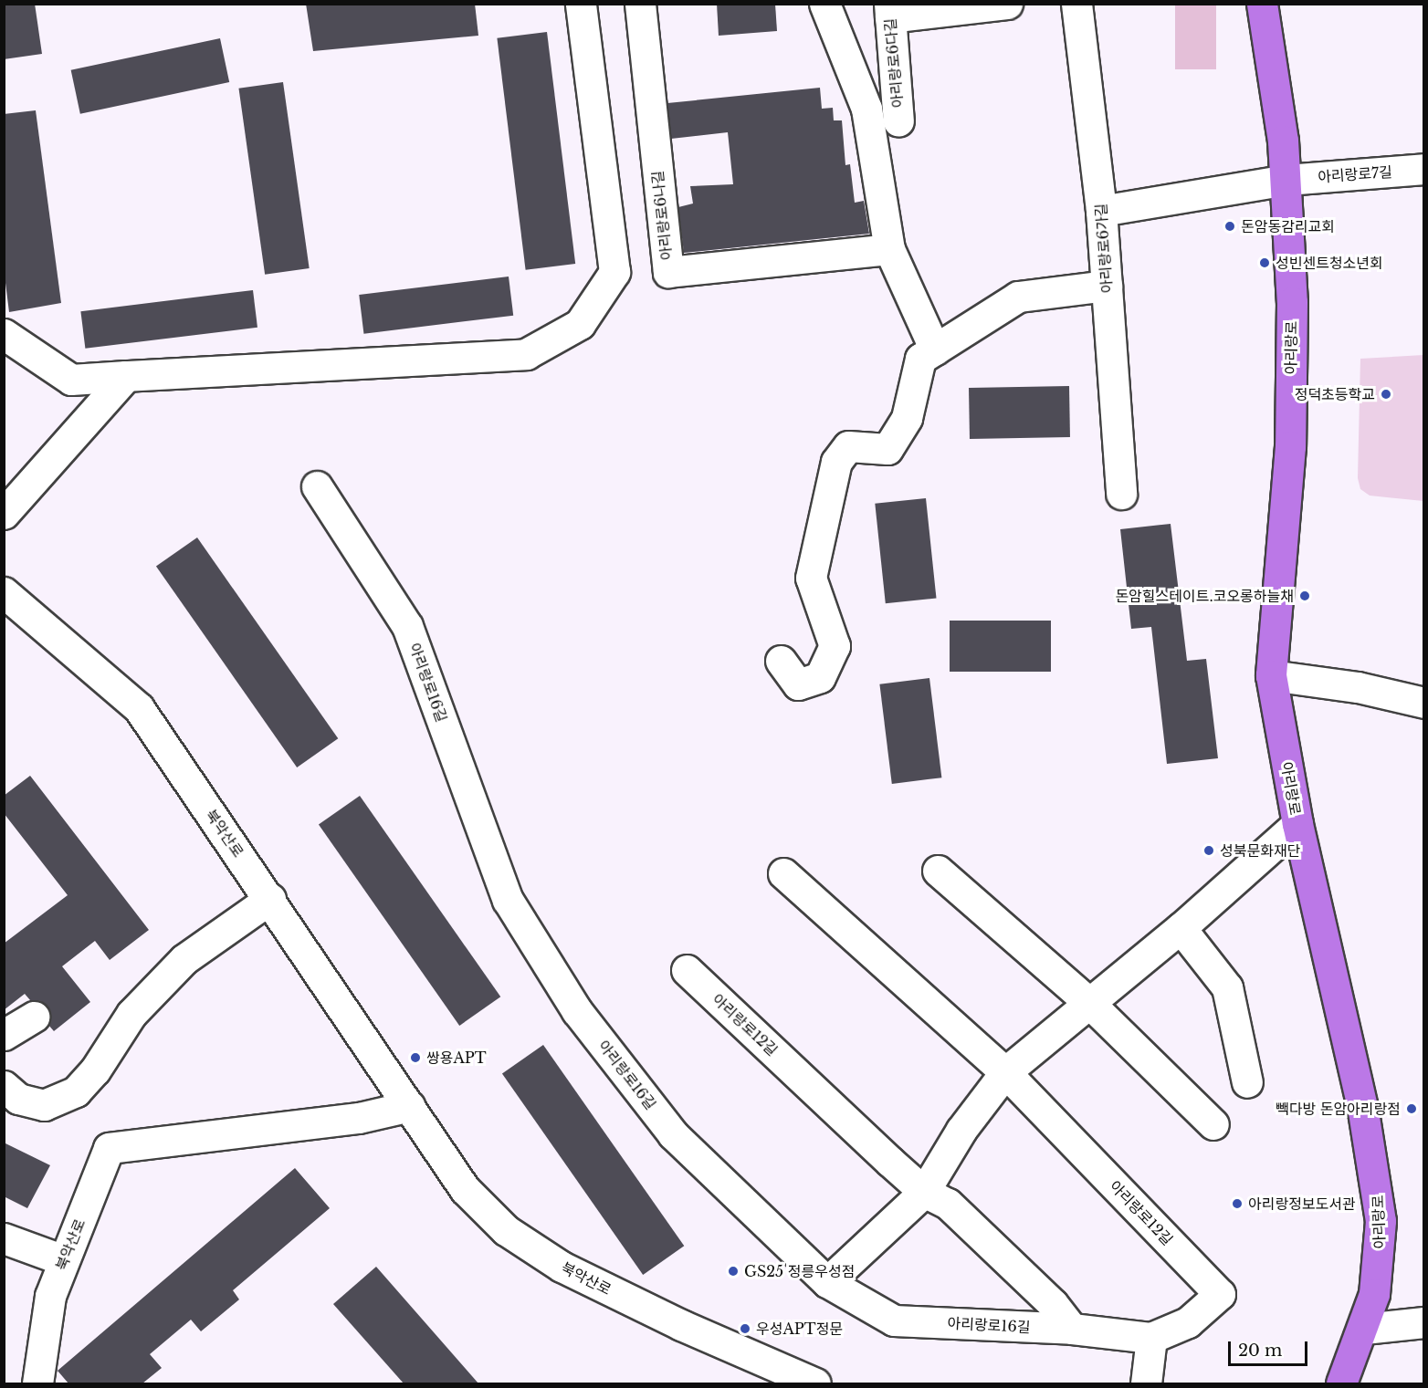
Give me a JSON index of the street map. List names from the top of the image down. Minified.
{"streets":{"main road":["아리랑로"],"street":["아리랑로6다길","아리랑로7길","아리랑로6나길","아리랑로6가길","아리랑로16길","북악산로","아리랑로12길"]},"crossings":[["아리랑로7길","아리랑로"],["아리랑로16길","아리랑로12길"]],"places":["돈암동감리교회","성빈센트청소년회","정덕초등학교","돈암힐스테이트.코오롱하늘채","성북문화재단","쌍용APT","빽다방 돈암아리랑점","아리랑정보도서관","GS25 정릉우성점","우성APT정문"],"scale_bar":"20 m"}
